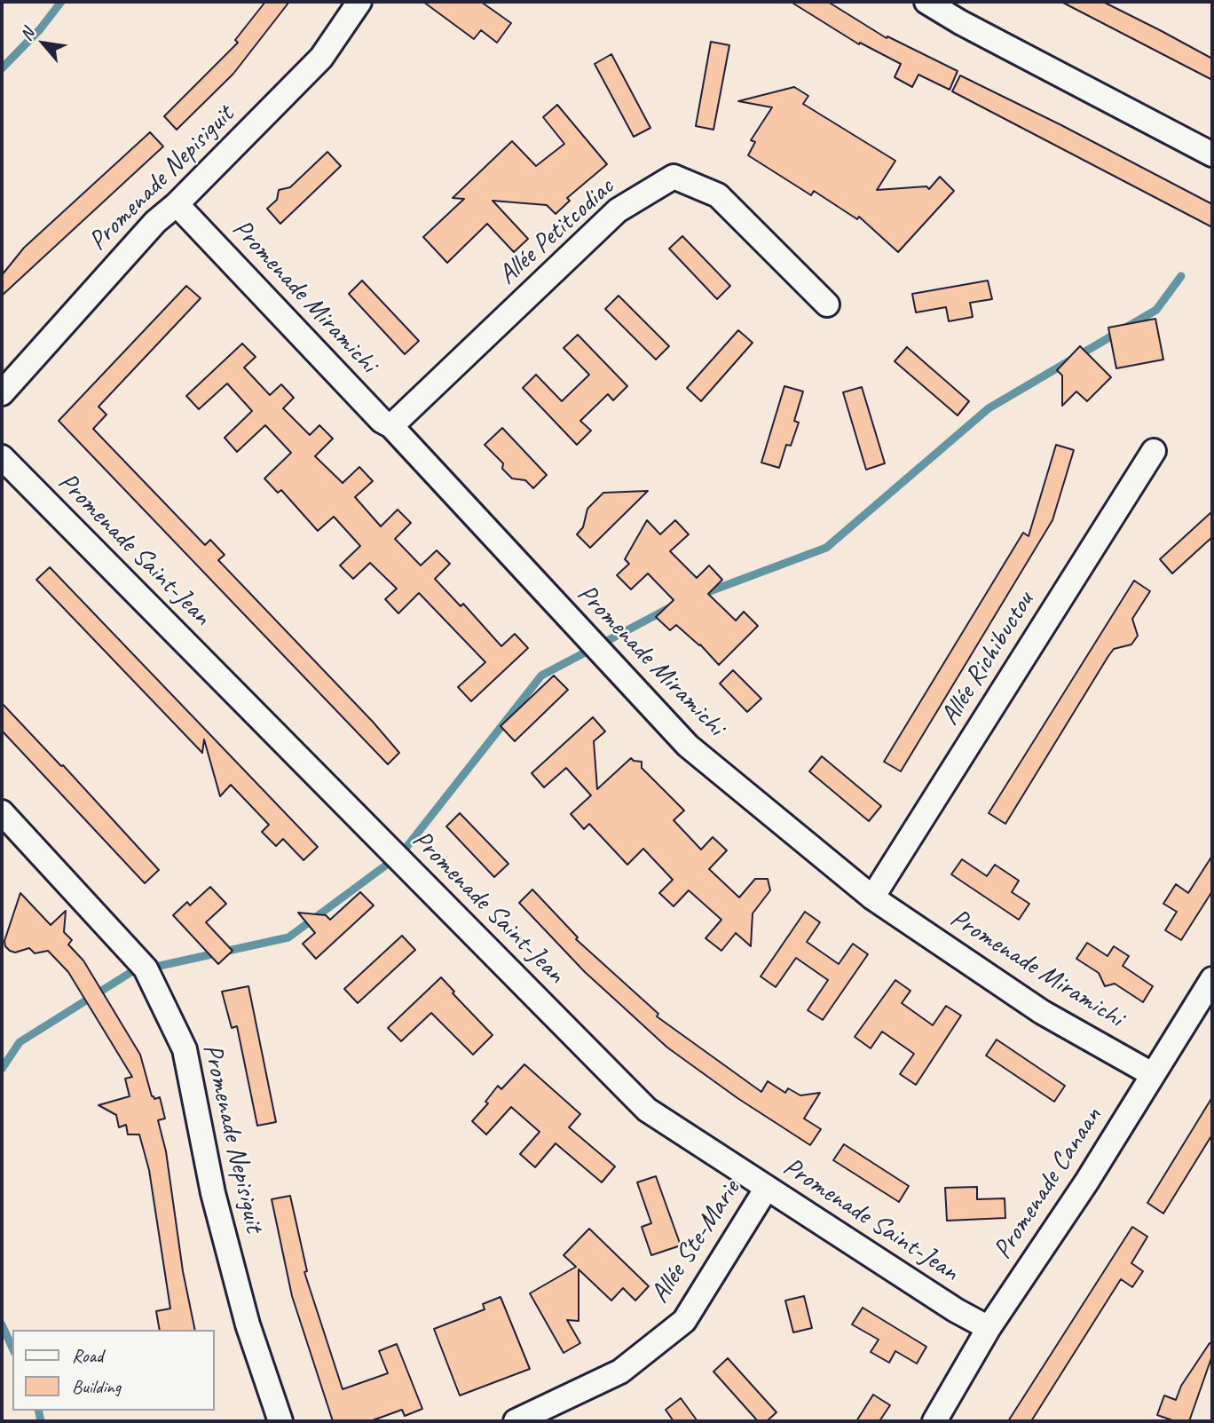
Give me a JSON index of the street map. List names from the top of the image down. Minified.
{"streets":{"street":["Promenade Nepisiguit","Allée Petitcodiac","Promenade Miramichi","Promenade Saint-Jean","Allée Richibuctou","Promenade Canaan","Allée Ste-Marie"]},"crossings":[["Promenade Nepisiguit","Promenade Miramichi"],["Allée Petitcodiac","Promenade Miramichi"],["Promenade Miramichi","Allée Richibuctou"],["Promenade Miramichi","Promenade Canaan"],["Promenade Saint-Jean","Promenade Canaan"],["Promenade Saint-Jean","Allée Ste-Marie"]],"legend":["Road","Building"],"north":"top left"}
